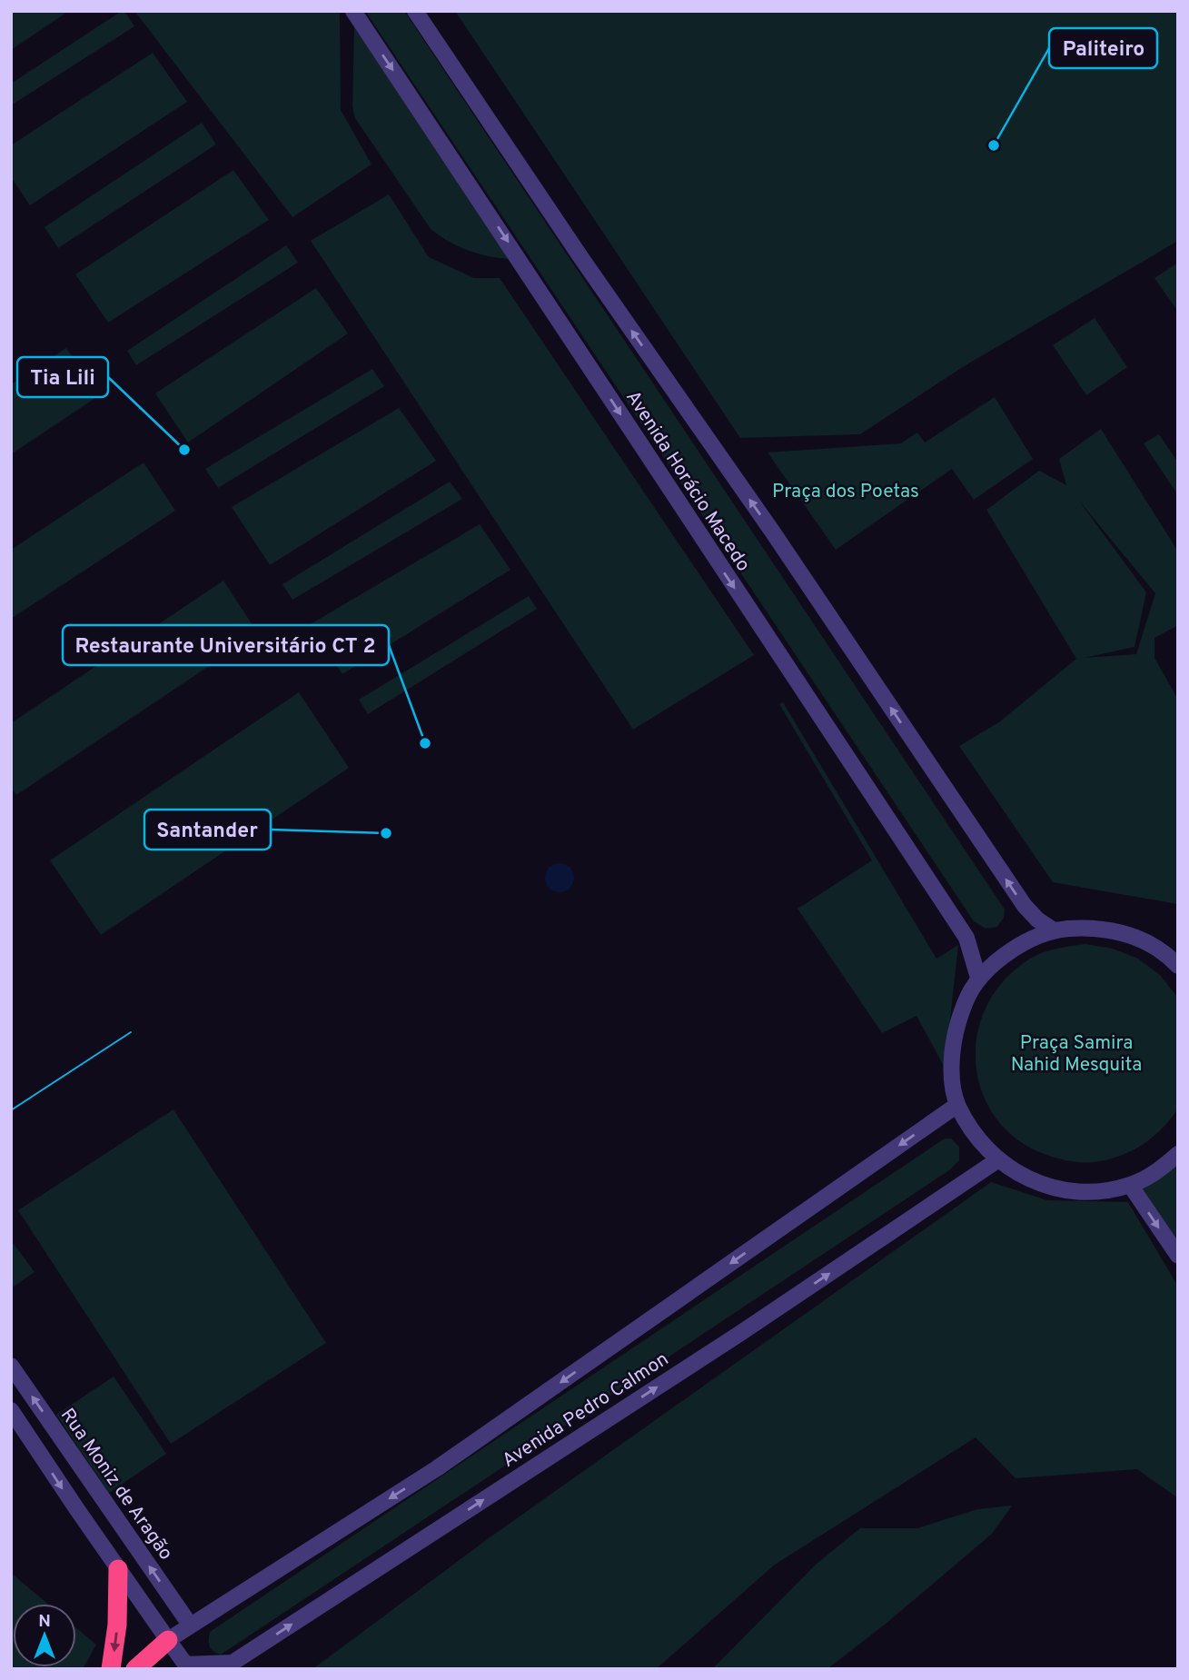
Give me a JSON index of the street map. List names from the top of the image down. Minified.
{"streets":{"street":["Avenida Horácio Macedo","Avenida Pedro Calmon","Rua Moniz de Aragão"]},"crossings":[["Avenida Pedro Calmon","Rua Moniz de Aragão"]],"parks":["Praça dos Poetas","Praça Samira Nahid Mesquita"],"places":["Paliteiro","Tia Lili","Restaurante Universitário CT 2","Santander"],"north":"top"}
